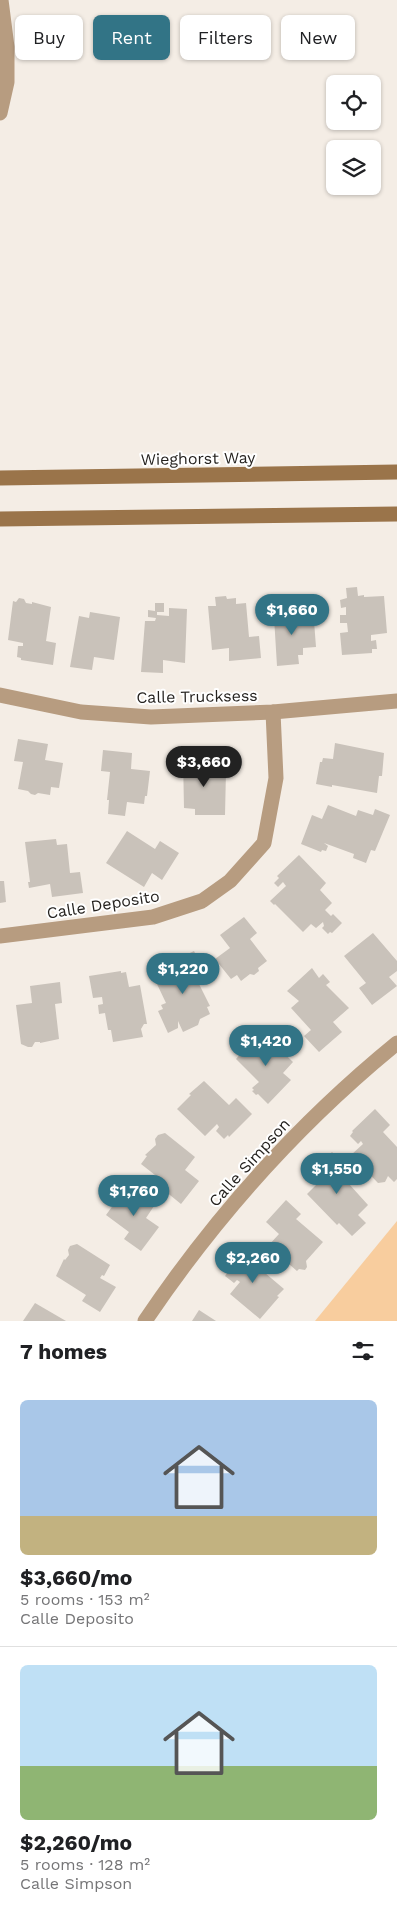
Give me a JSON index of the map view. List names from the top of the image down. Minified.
{"streets":{"street":["Wieghorst Way","Calle Trucksess","Calle Deposito","Calle Simpson"]},"crossings":[["Calle Trucksess","Calle Deposito"]],"page":{"chip":["Buy","Rent","Filters","New"],"price":["$1,660","$3,660","$1,220","$1,420","$1,550","$1,760","$2,260"],"heading":"7 homes","list":[{"name":"$3,660/mo","note":"5 rooms · 153 m² · Calle Deposito"},{"name":"$2,260/mo","note":"5 rooms · 128 m² · Calle Simpson"}]}}
